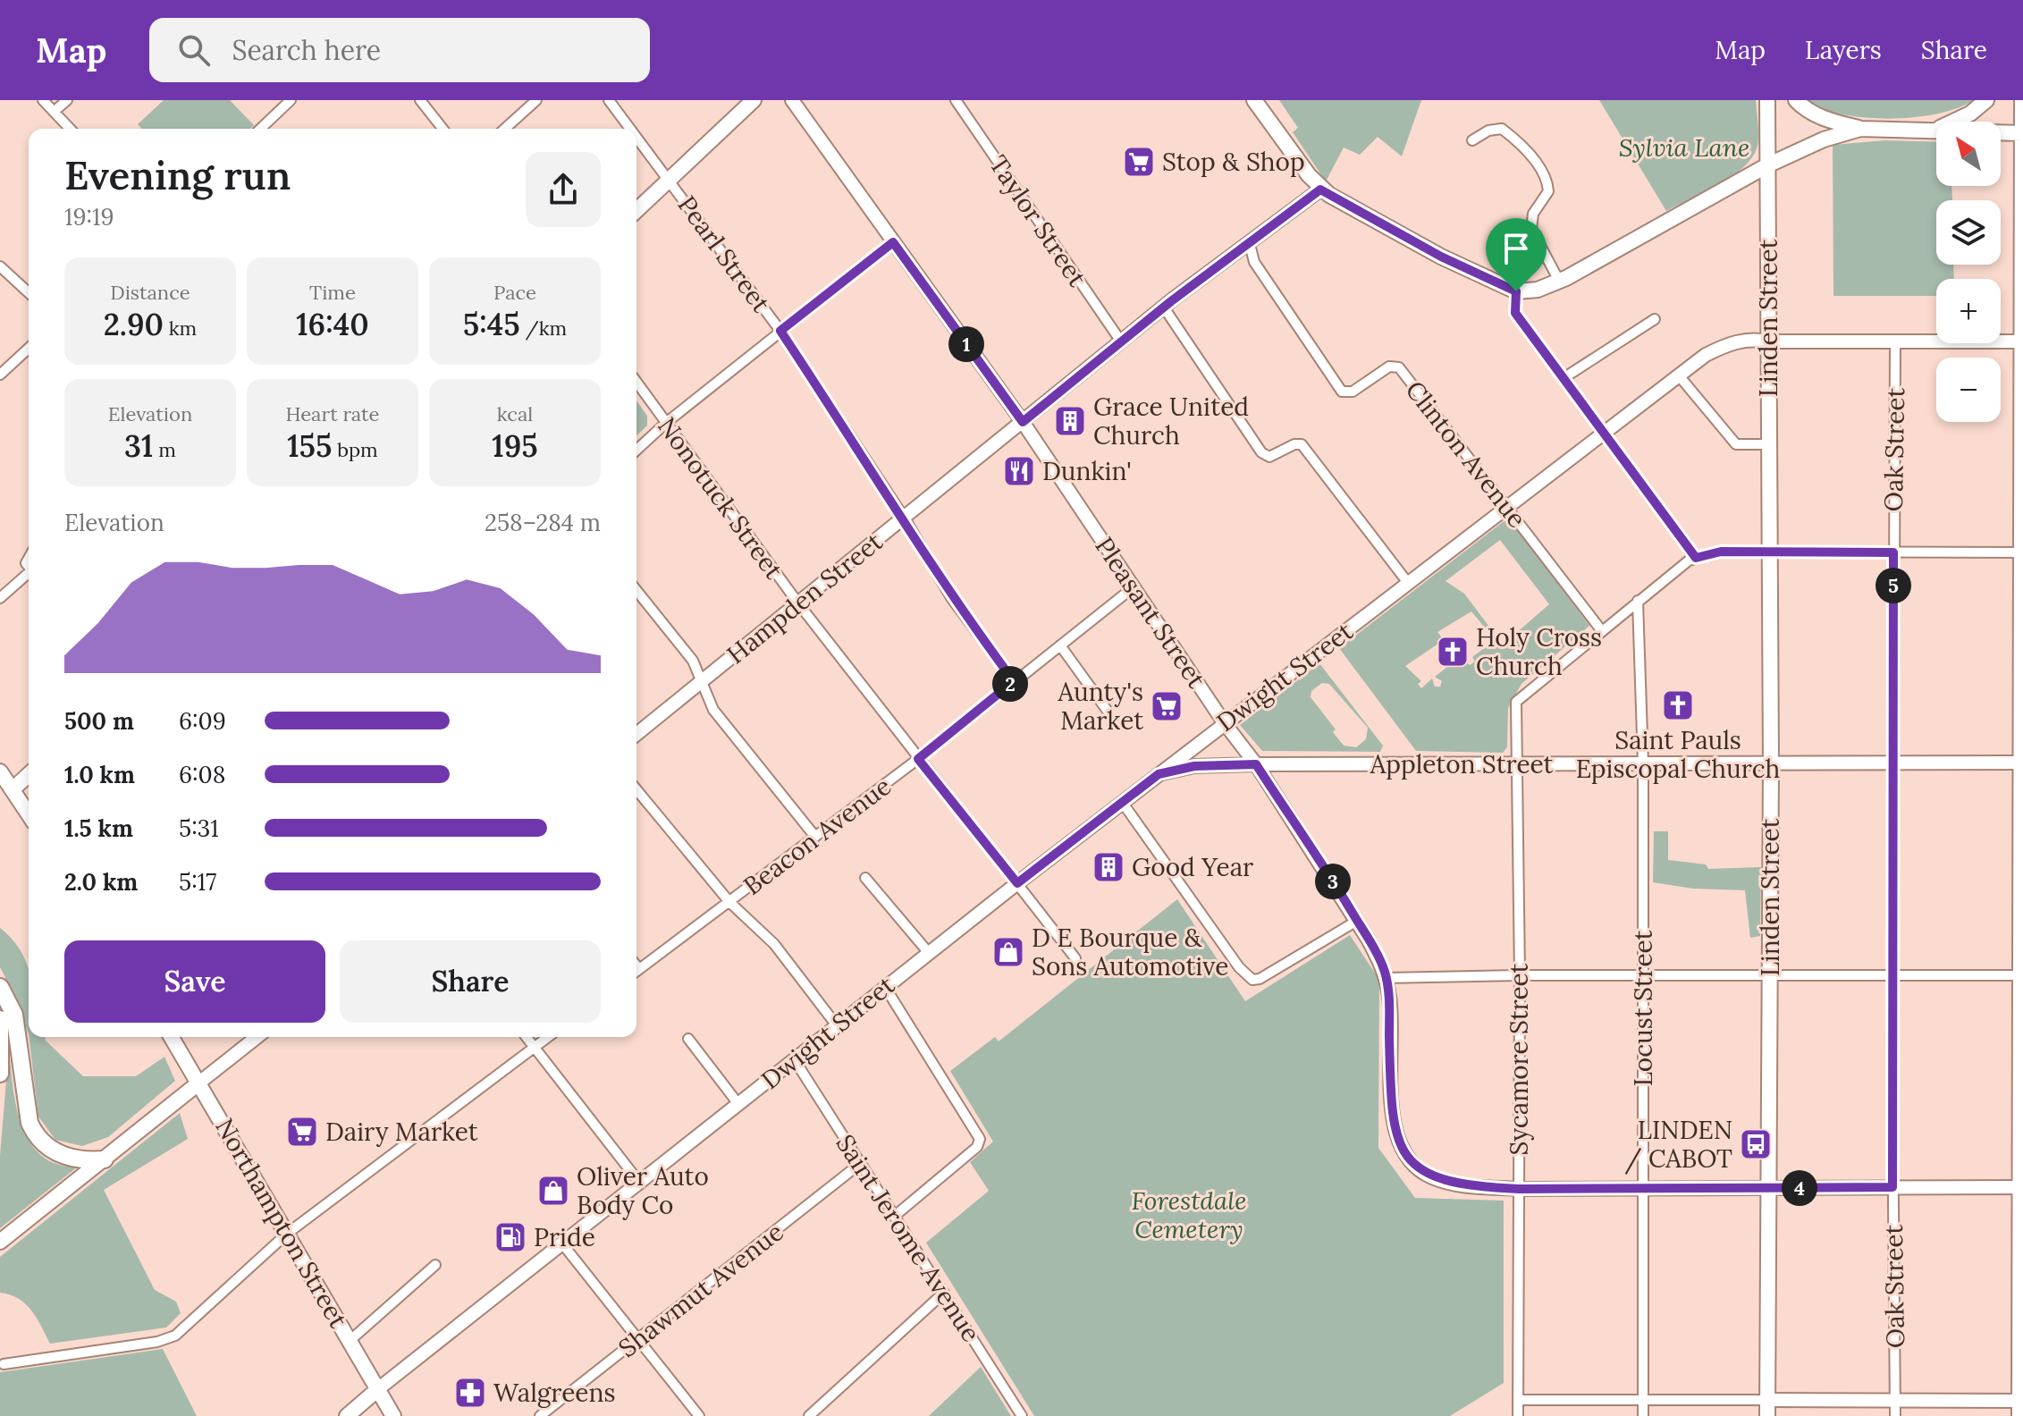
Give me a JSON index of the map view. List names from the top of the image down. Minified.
{"streets":{"main road":["Linden Street","Hampden Street","Pleasant Street","Dwight Street","Appleton Street","Northampton Street"],"street":["Taylor Street","Pearl Street","Oak Street","Clinton Avenue","Nonotuck Street","Beacon Avenue","Locust Street","Sycamore Street","Saint Jerome Avenue","Shawmut Avenue"]},"crossings":[["Taylor Street","Hampden Street"],["Pearl Street","Hampden Street"],["Pearl Street","Beacon Avenue"],["Linden Street","Dwight Street"],["Linden Street","Appleton Street"],["Oak Street","Dwight Street"],["Oak Street","Appleton Street"],["Clinton Avenue","Hampden Street"],["Clinton Avenue","Dwight Street"],["Clinton Avenue","Sycamore Street"],["Nonotuck Street","Hampden Street"],["Nonotuck Street","Dwight Street"],["Nonotuck Street","Beacon Avenue"],["Hampden Street","Pleasant Street"],["Pleasant Street","Dwight Street"],["Pleasant Street","Appleton Street"],["Pleasant Street","Beacon Avenue"],["Pleasant Street","Sycamore Street"],["Dwight Street","Appleton Street"],["Dwight Street","Northampton Street"],["Dwight Street","Saint Jerome Avenue"],["Appleton Street","Locust Street"],["Appleton Street","Sycamore Street"],["Saint Jerome Avenue","Shawmut Avenue"]],"parks":["Sylvia Lane","Forestdale Cemetery"],"places":{"supermarket":["Stop & Shop","Aunty's Market","Dairy Market"],"building":["Grace United Church","Good Year"],"restaurant":["Dunkin'"],"church":["Holy Cross Church","Saint Pauls Episcopal Church"],"shop":["D E Bourque & Sons Automotive","Oliver Auto Body Co"],"bus stop":["LINDEN / CABOT"],"fuel station":["Pride"],"pharmacy":["Walgreens"]},"north":"top left","page":{"header":"Map","search":"Search here","nav":["Map","Layers","Share"],"map_buttons":["+","−"],"heading":["Evening run","19:19"],"stats":[["Distance","2.90 km"],["Time","16:40"],["Pace","5:45 /km"],["Elevation","31 m"],["Heart rate","155 bpm"],["kcal","195"]],"pins":["1","5","2","3","4"],"chart":["Elevation","258–284 m"],"list":[{"name":"500 m","note":"6:09"},{"name":"1.0 km","note":"6:08"},{"name":"1.5 km","note":"5:31"},{"name":"2.0 km","note":"5:17"}],"buttons":["Save","Share"]}}
